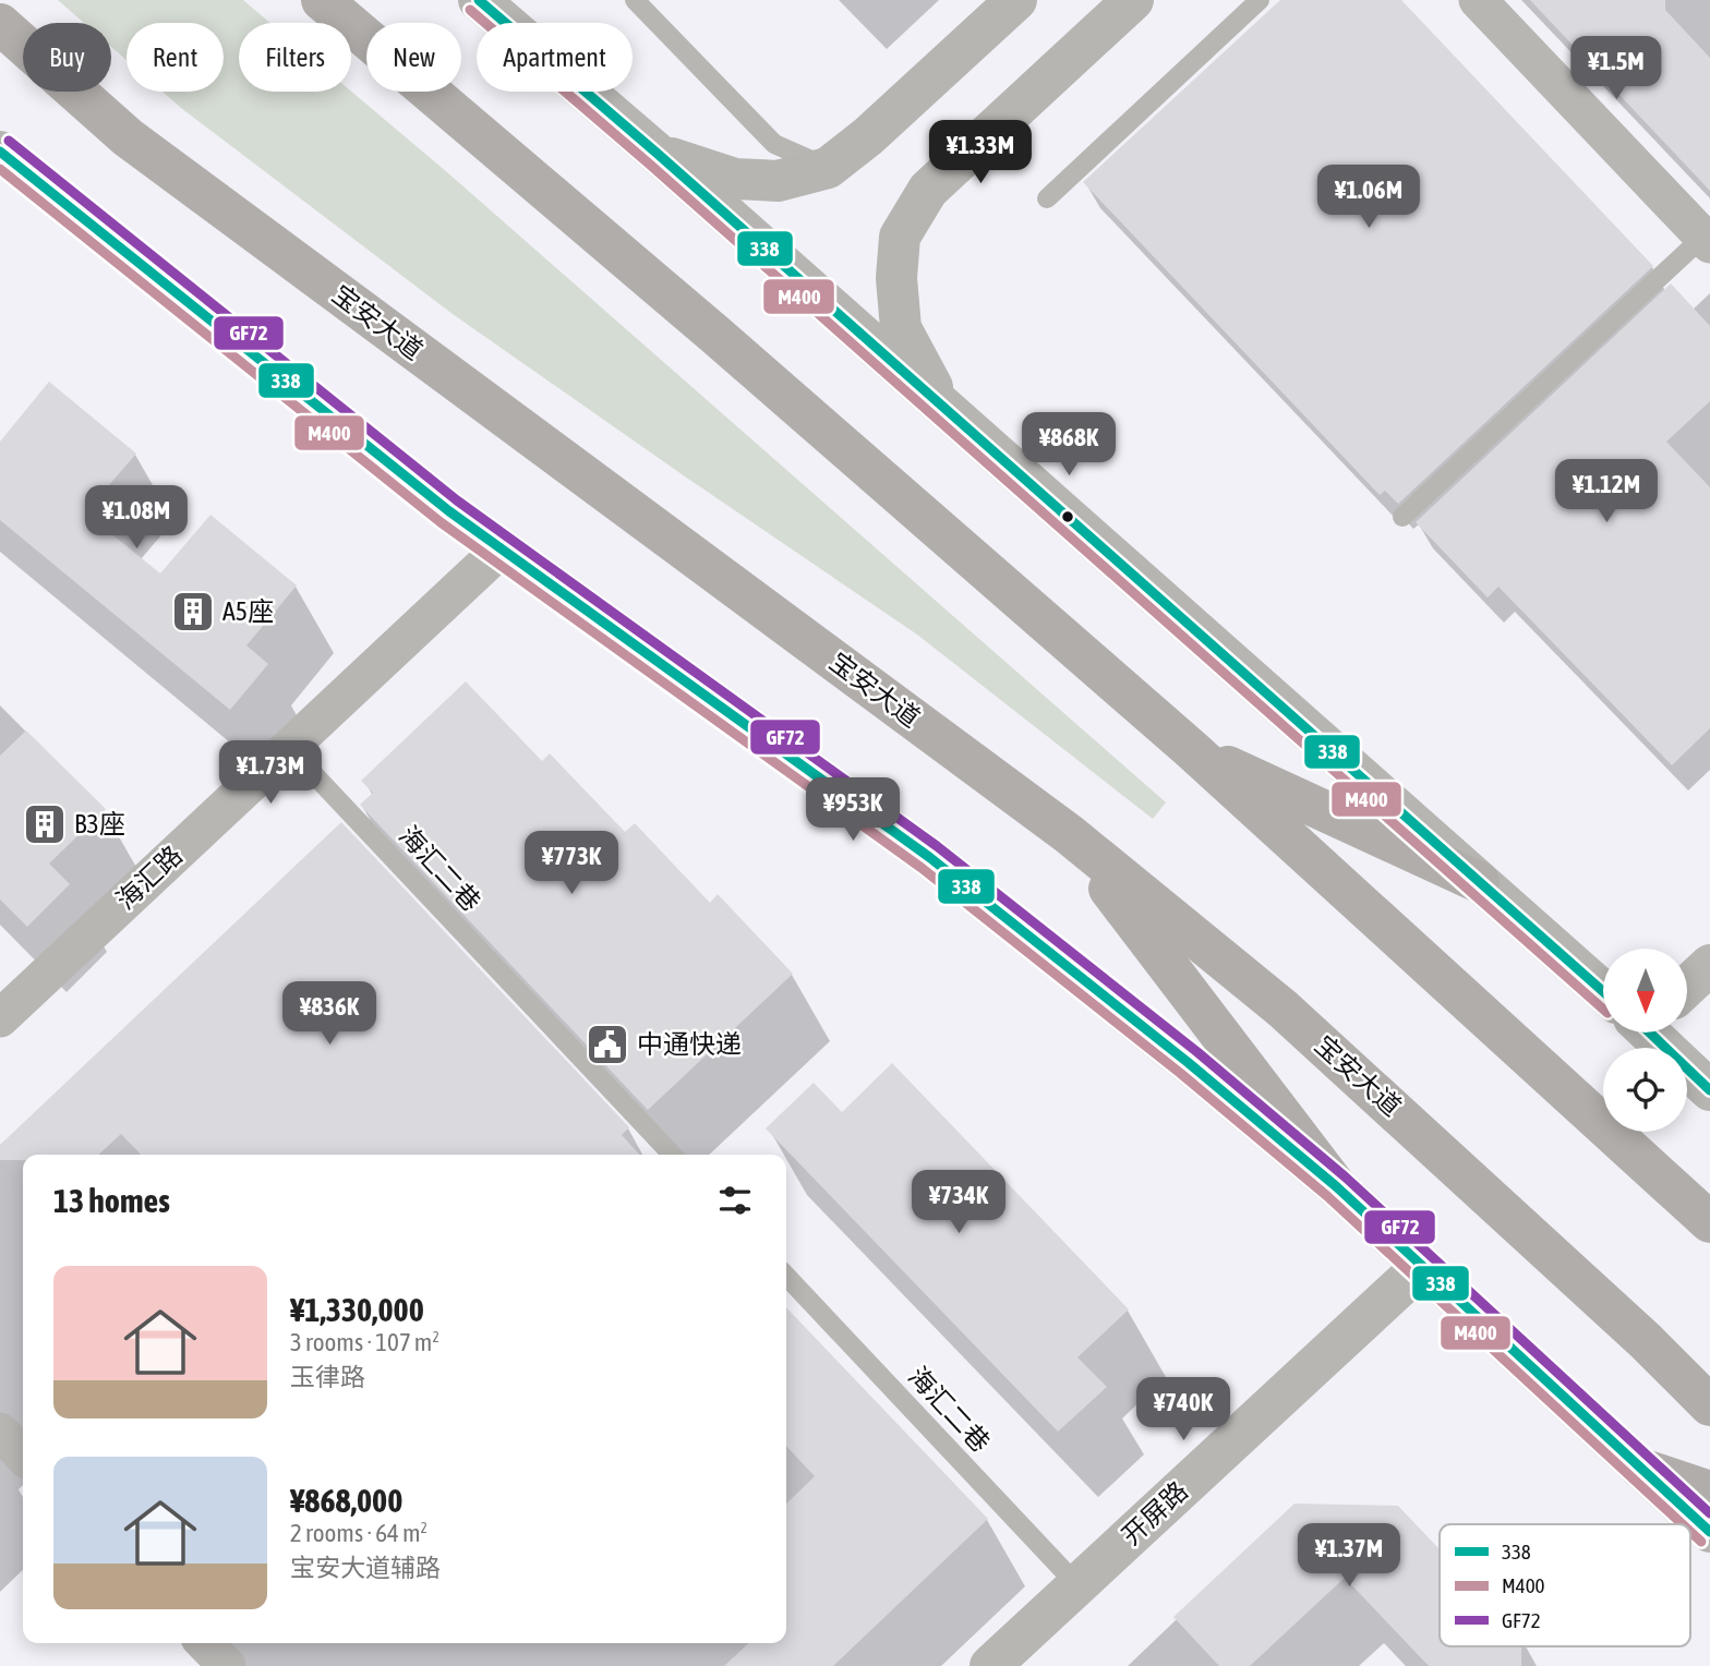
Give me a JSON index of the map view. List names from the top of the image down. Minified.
{"streets":{"main road":["宝安大道"],"street":["海汇路","开屏路"],"lane":["海汇二巷"]},"crossings":[["海汇二巷","海汇路"],["海汇二巷","开屏路"]],"places":{"building":["A5座","B3座"],"public building":["中通快递"]},"lines":["transit line 338","transit line M400","transit line GF72"],"legend":["338","M400","GF72"],"north":"bottom","page":{"chip":["Buy","Rent","Filters","New","Apartment"],"price":["¥1.5M","¥1.33M","¥1.06M","¥868K","¥1.12M","¥1.08M","¥1.73M","¥953K","¥773K","¥836K","¥734K","¥740K","¥1.37M"],"heading":"13 homes","list":[{"name":"¥1,330,000","note":"3 rooms · 107 m² · 玉律路"},{"name":"¥868,000","note":"2 rooms · 64 m² · 宝安大道辅路"}]}}
